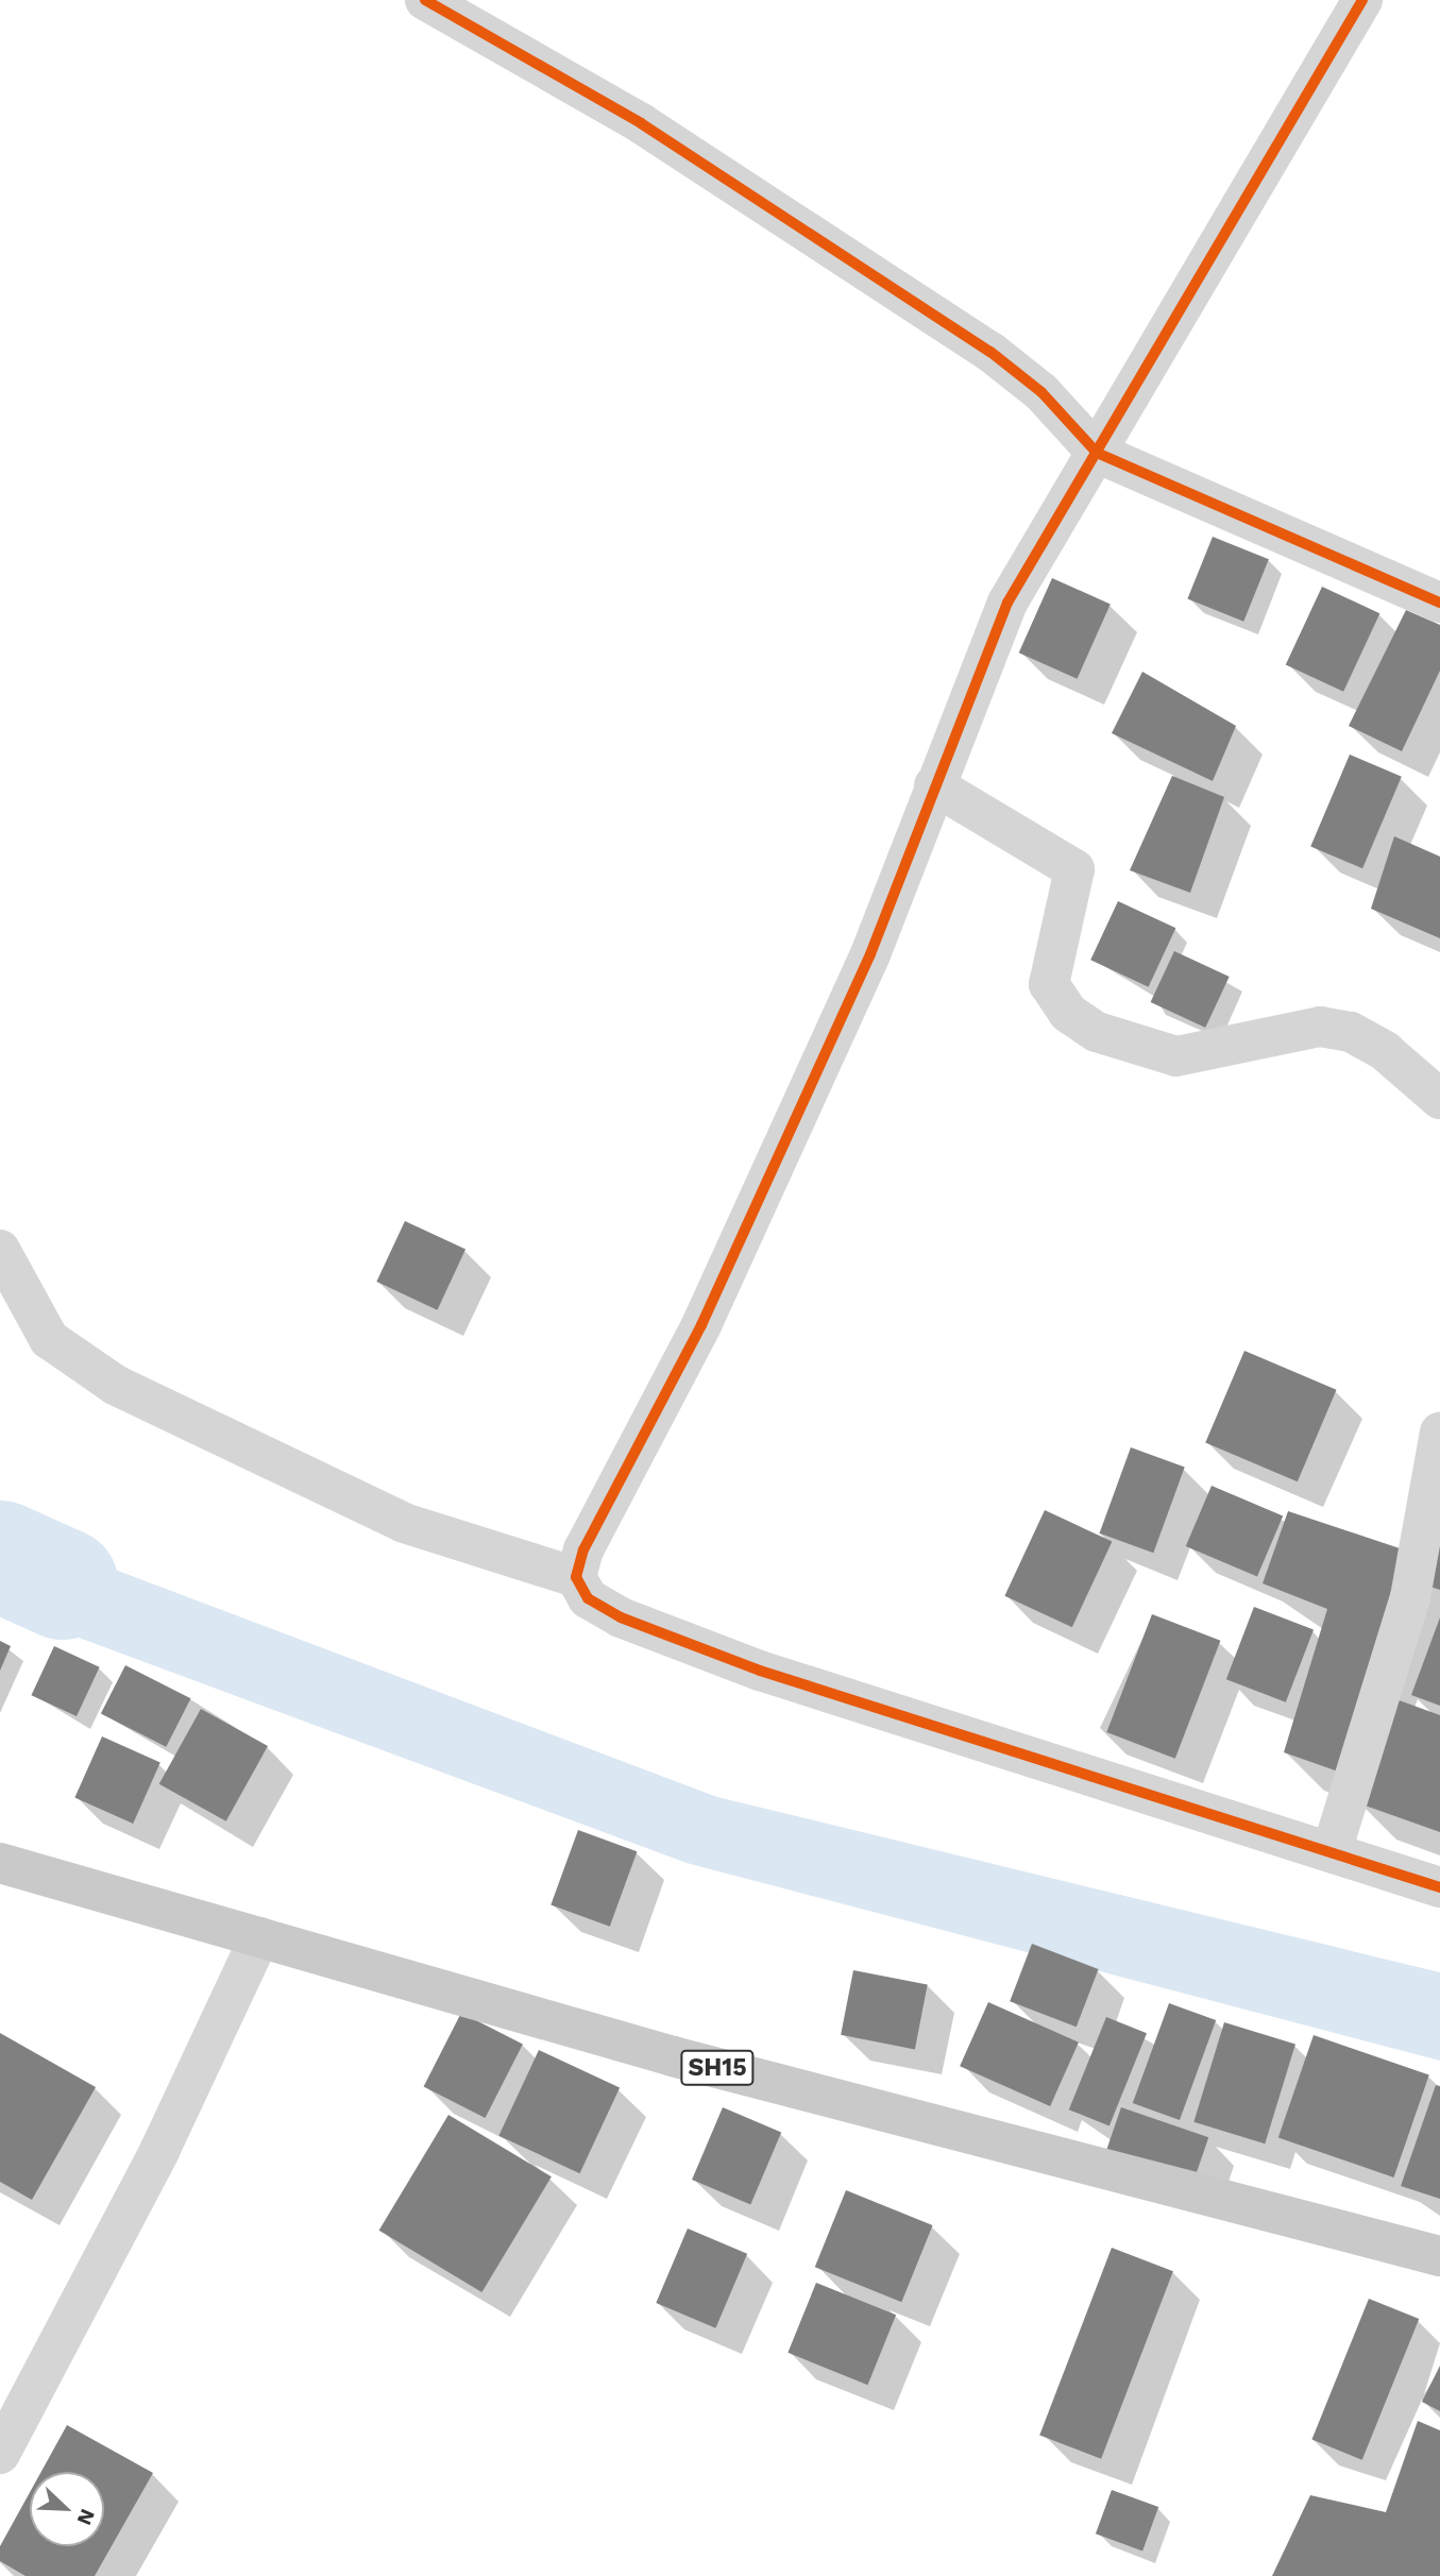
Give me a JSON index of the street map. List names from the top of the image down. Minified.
{"streets":{"main road":["SH15"]},"north":"bottom right"}
